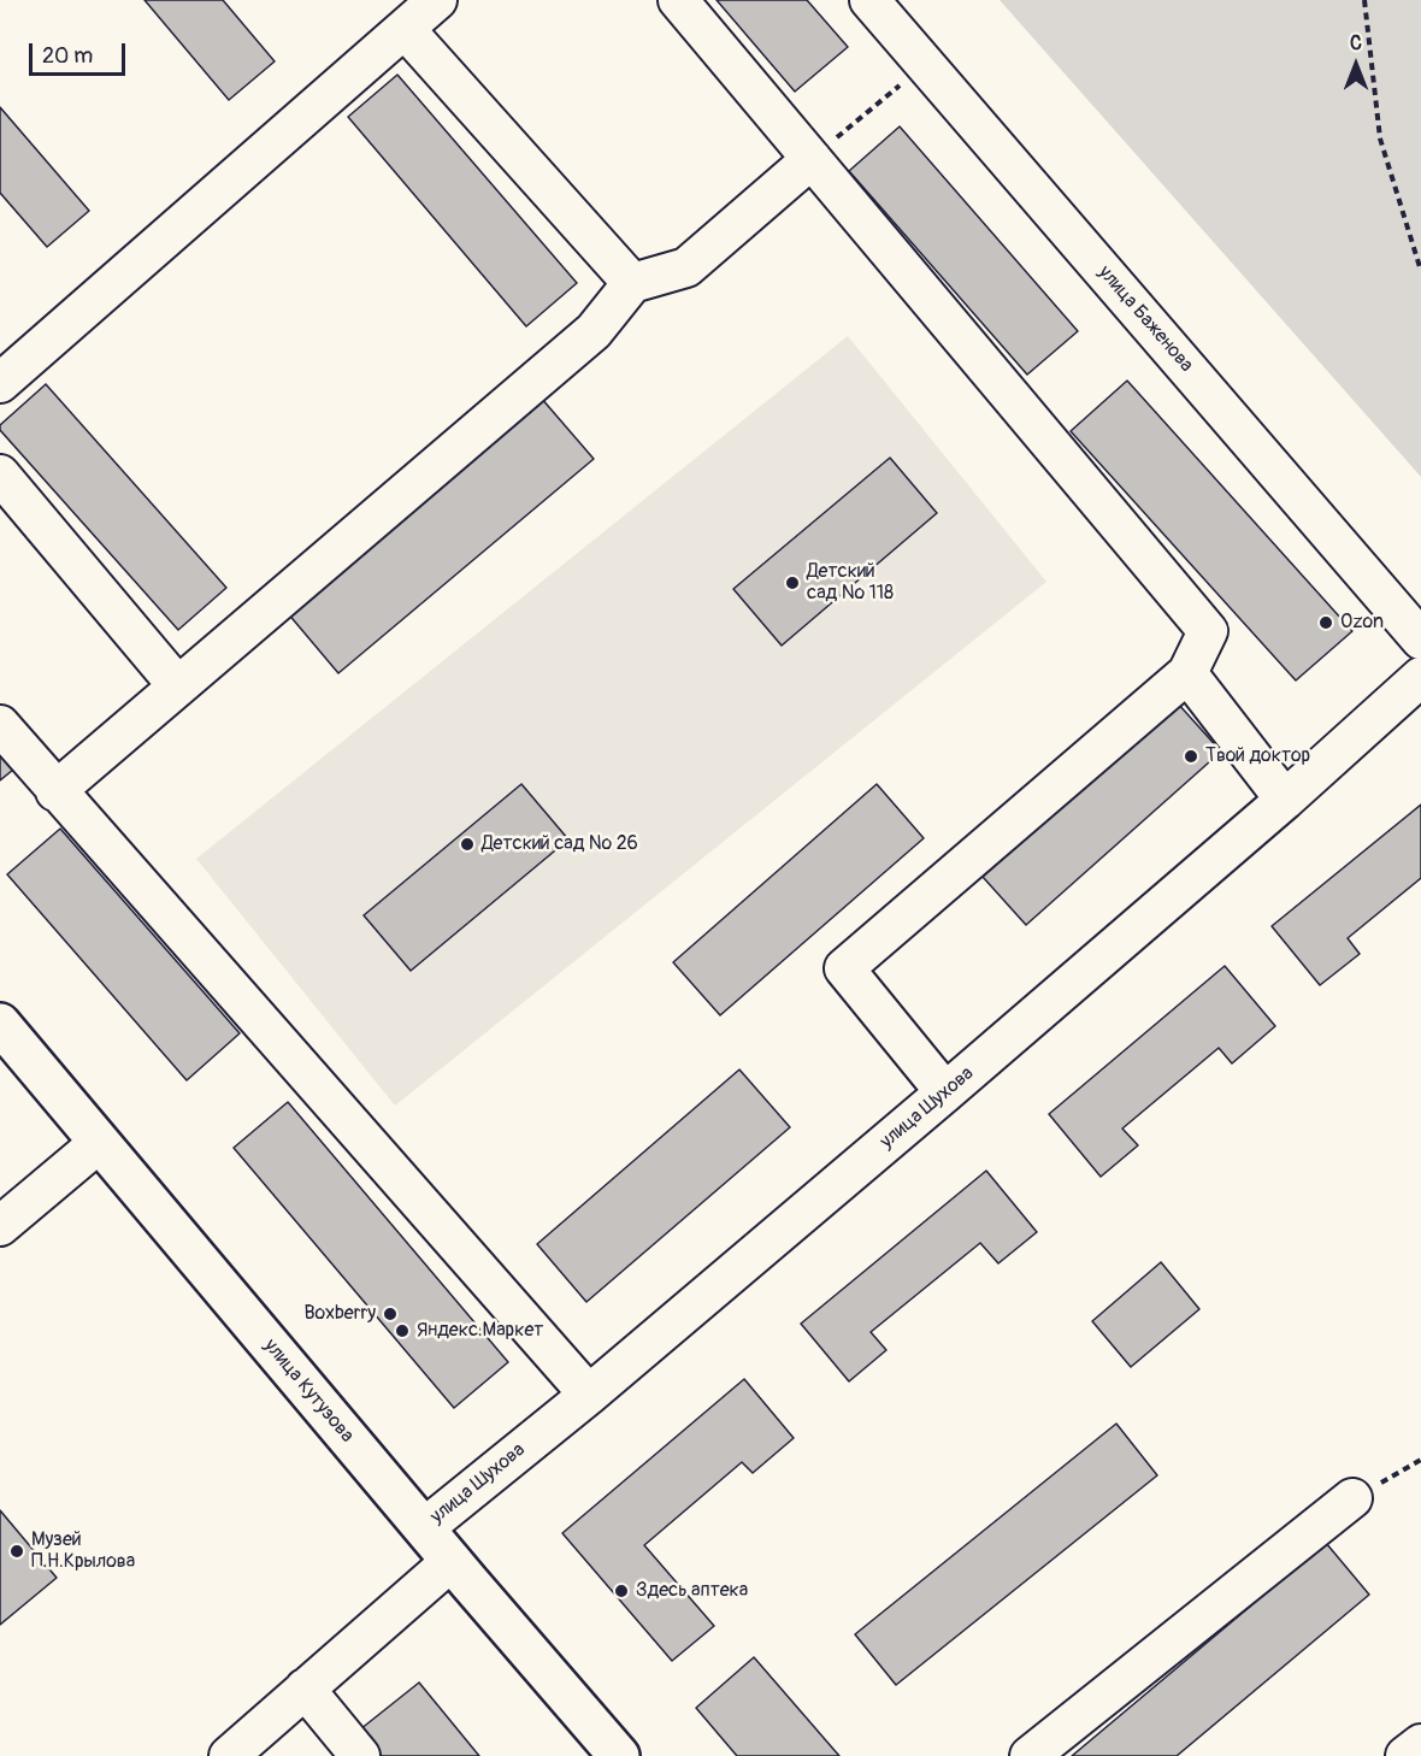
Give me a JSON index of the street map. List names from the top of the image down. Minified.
{"streets":{"main road":["улица Кутузова"],"street":["улица Баженова","улица Шухова"]},"crossings":[["улица Шухова","улица Кутузова"]],"places":["Детский сад № 118","Ozon","Твой доктор","Детский сад № 26","Boxberry","Яндекс.Маркет","Музей П.Н.Крылова","Здесь аптека"],"scale_bar":"20 m","north":"top"}
